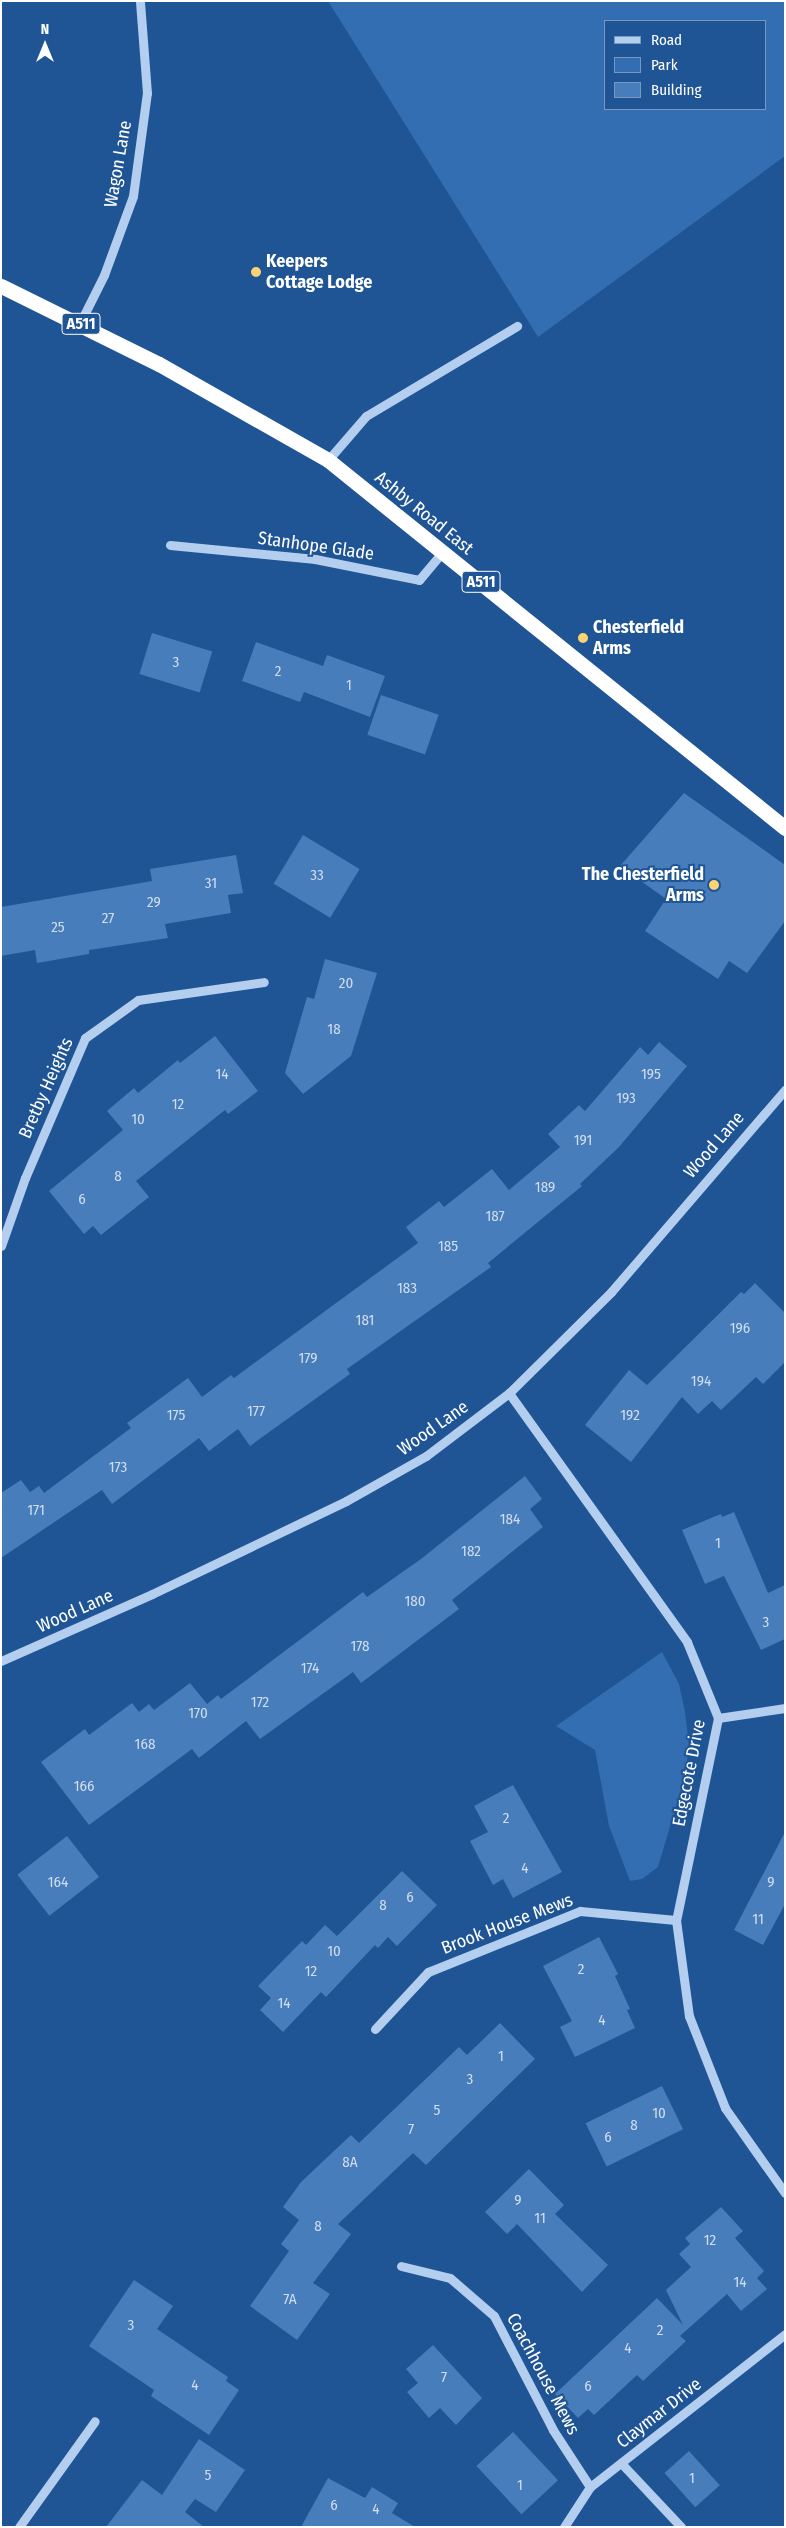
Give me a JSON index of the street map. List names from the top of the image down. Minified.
{"streets":{"highway":["A511","Ashby Road East"],"street":["Wagon Lane","Stanhope Glade","Bretby Heights","Wood Lane","Edgecote Drive","Brook House Mews","Coachhouse Mews","Claymar Drive"]},"crossings":[["Wagon Lane","Ashby Road East"],["Ashby Road East","Stanhope Glade"],["Wood Lane","Edgecote Drive"],["Edgecote Drive","Brook House Mews"],["Coachhouse Mews","Claymar Drive"]],"places":["Keepers Cottage Lodge","Chesterfield Arms","The Chesterfield Arms"],"house_numbers":["3","2","1","33","31","29","27","25","20","18","14","195","193","12","10","191","8","189","6","187","185","183","181","196","179","194","177","175","192","173","171","184","1","182","180","3","178","174","172","170","168","166","2","4","164","9","6","8","11","10","2","12","14","4","1","3","5","10","8","7","6","8A","9","11","8","12","14","7A","3","2","4","7","4","6","5","1","1","6","4"],"legend":["Road","Park","Building"],"north":"top"}
